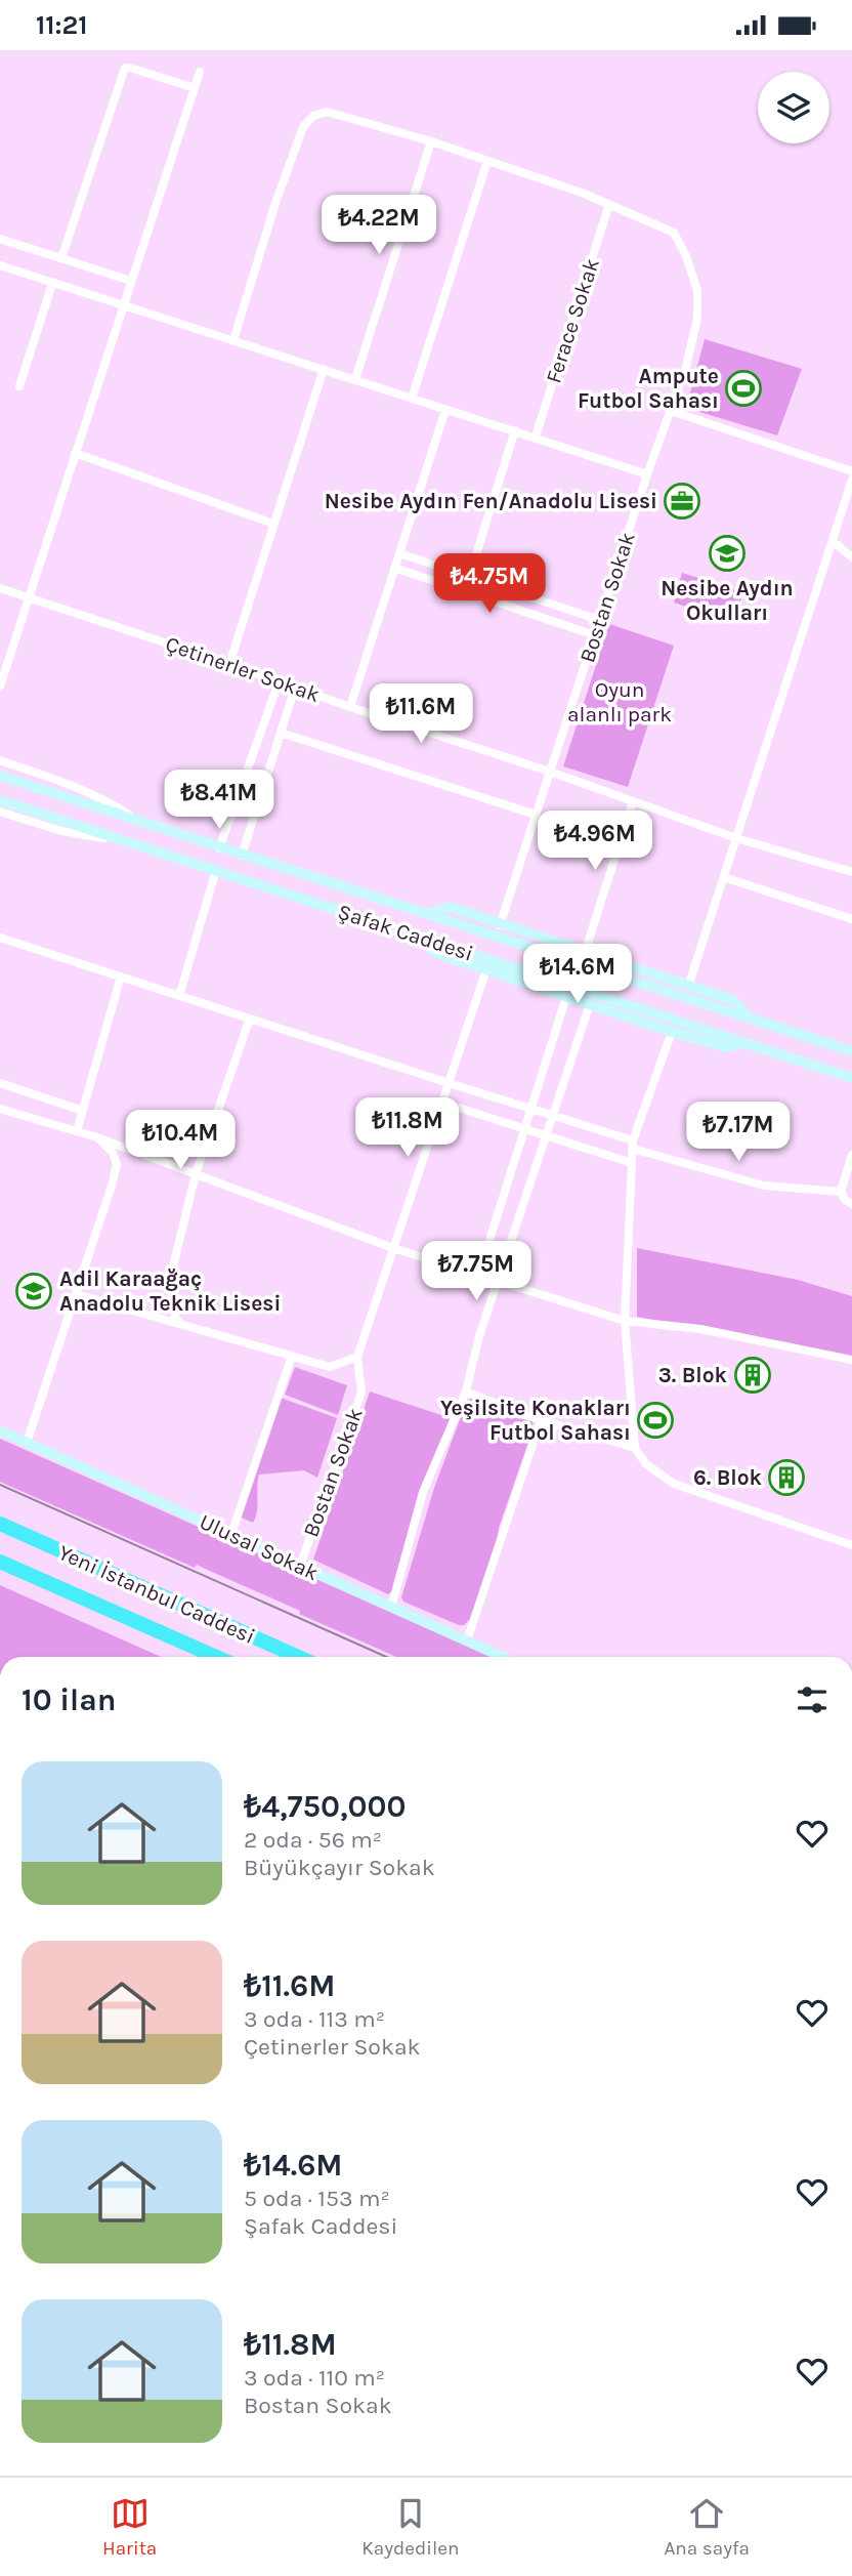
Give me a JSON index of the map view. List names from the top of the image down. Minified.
{"streets":{"highway":["Yeni İstanbul Caddesi"],"main road":["Şafak Caddesi","Ulusal Sokak"],"street":["Ferace Sokak","Bostan Sokak","Çetinerler Sokak"]},"crossings":[["Ferace Sokak","Bostan Sokak"],["Bostan Sokak","Çetinerler Sokak"],["Bostan Sokak","Ulusal Sokak"]],"parks":["Oyun alanlı park"],"places":{"sports":["Ampute Futbol Sahası","Yeşilsite Konakları Futbol Sahası"],"office":["Nesibe Aydın Fen/Anadolu Lisesi"],"school or university":["Nesibe Aydın Okulları","Adil Karaağaç Anadolu Teknik Lisesi"],"building":["3. Blok","6. Blok"]},"page":{"status":"11:21","price":["₺4.22M","₺4.75M","₺11.6M","₺8.41M","₺4.96M","₺14.6M","₺11.8M","₺7.17M","₺10.4M","₺7.75M"],"heading":"10 ilan","list":[{"name":"₺4,750,000","note":"2 oda · 56 m² · Büyükçayır Sokak"},{"name":"₺11.6M","note":"3 oda · 113 m² · Çetinerler Sokak"},{"name":"₺14.6M","note":"5 oda · 153 m² · Şafak Caddesi"},{"name":"₺11.8M","note":"3 oda · 110 m² · Bostan Sokak"}],"tabs":["Harita","Kaydedilen","Ana sayfa"]}}
